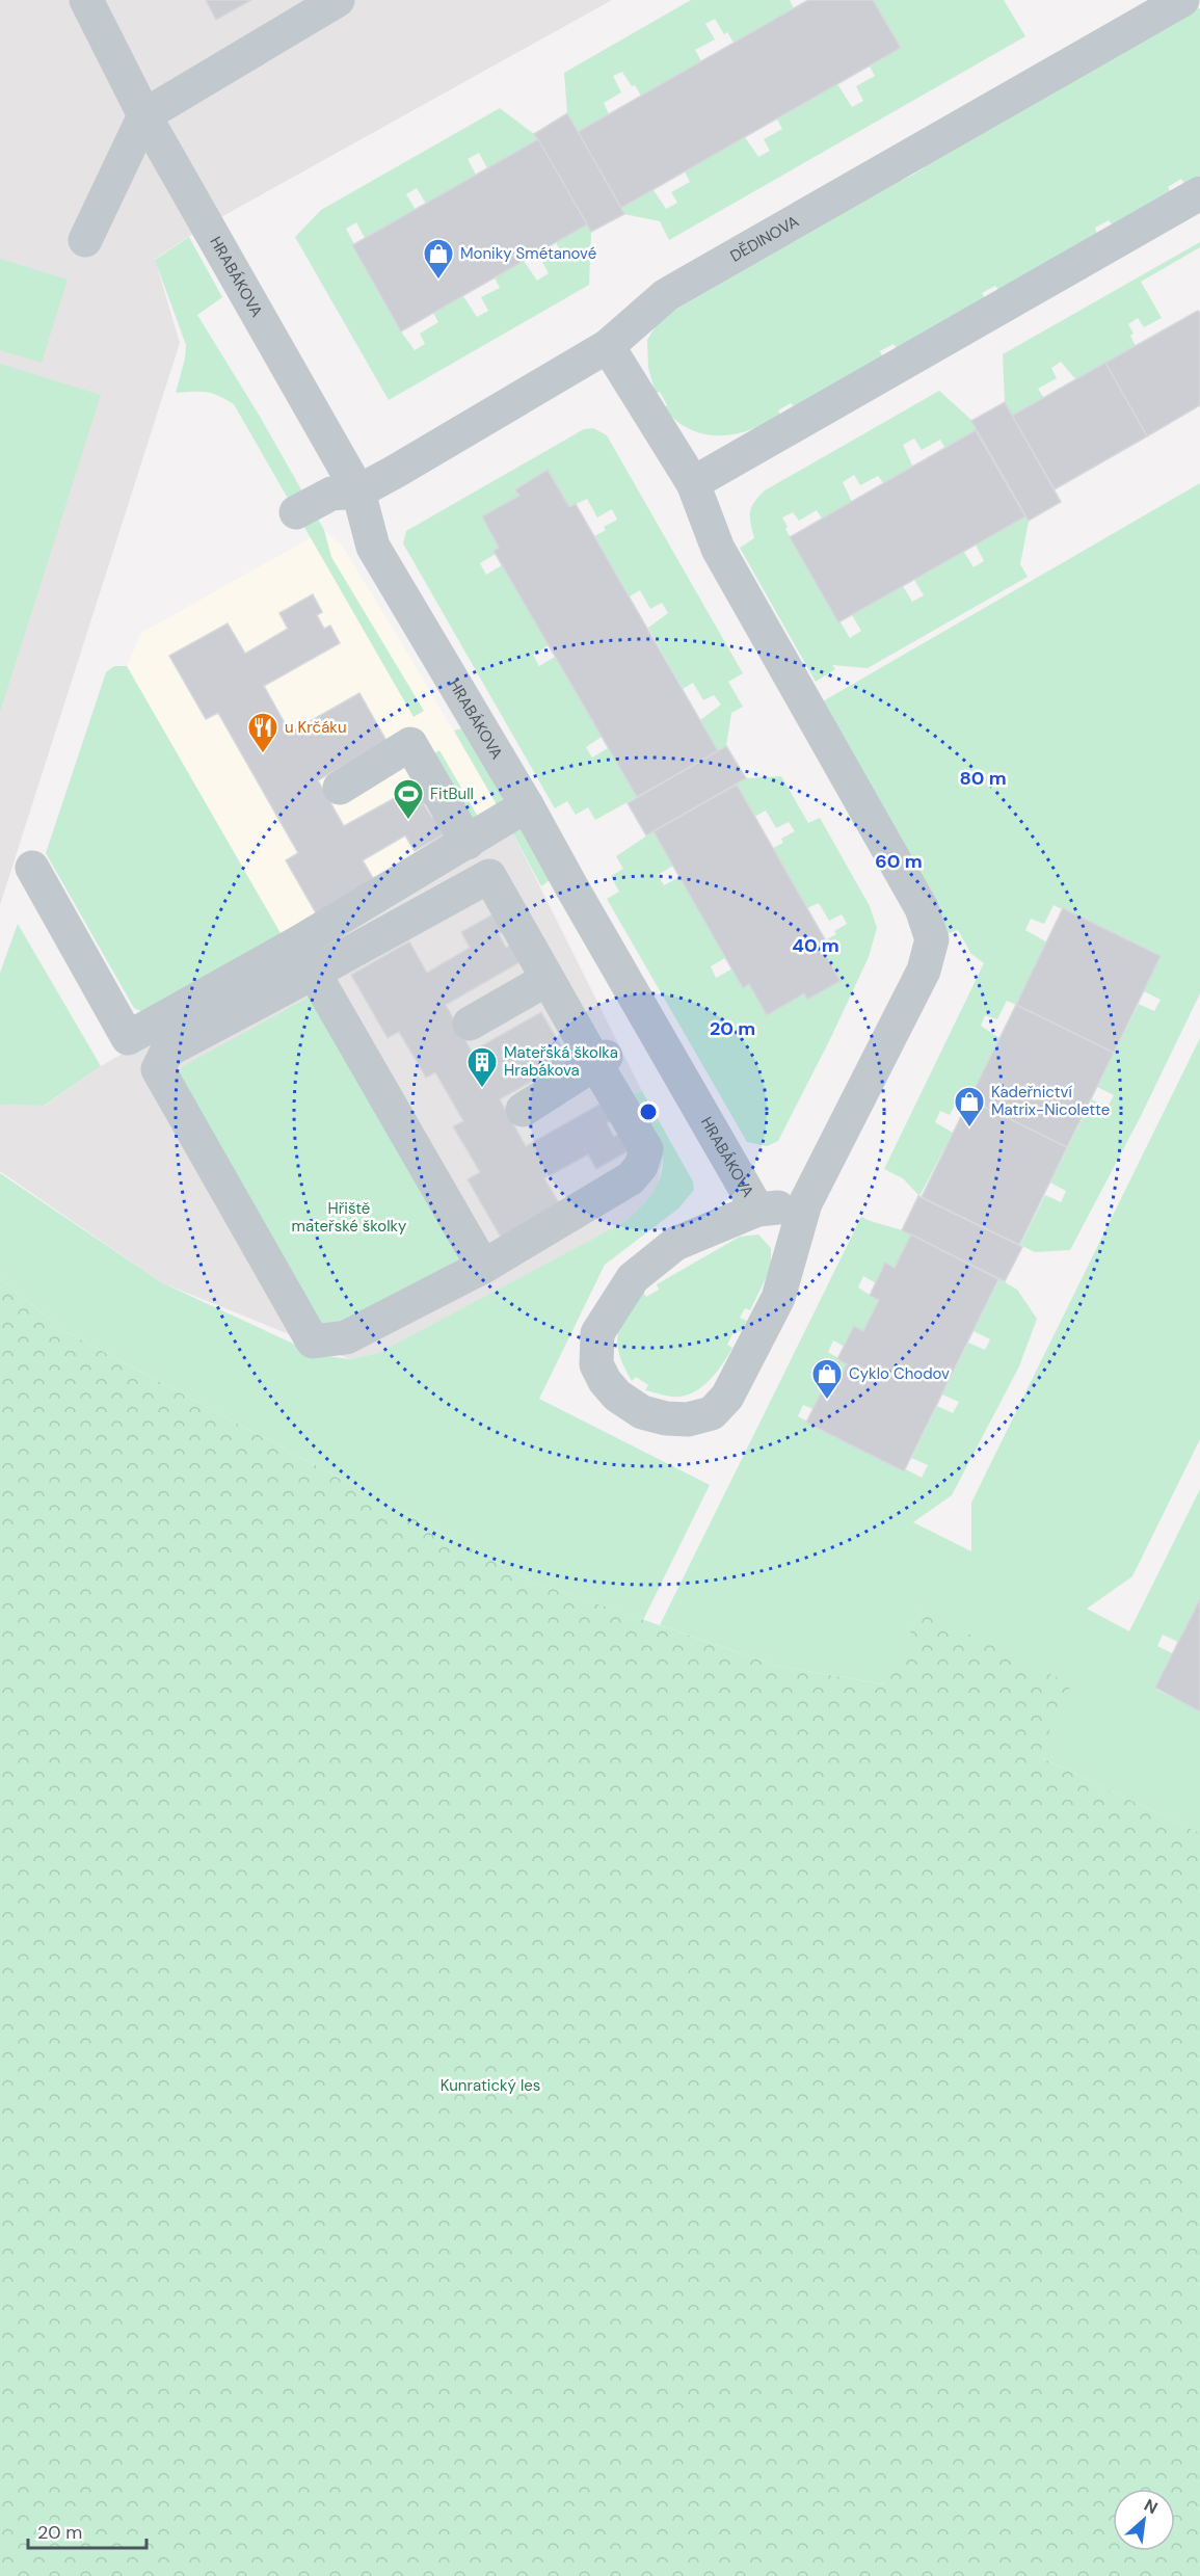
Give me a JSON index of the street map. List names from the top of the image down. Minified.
{"streets":{"street":["DĚDINOVA","HRABÁKOVA"]},"crossings":[["DĚDINOVA","HRABÁKOVA"]],"parks":["Hřiště mateřské školky","Kunratický les"],"places":{"shop":["Moniky Smétanové","Kadeřnictví Matrix-Nicolette","Cyklo Chodov"],"restaurant":["u Krčáku"],"sports":["FitBull"],"building":["Mateřská školka Hrabákova"]},"scale_bar":"20 m","north":"top right","rings":["80 m","60 m","40 m","20 m"]}
